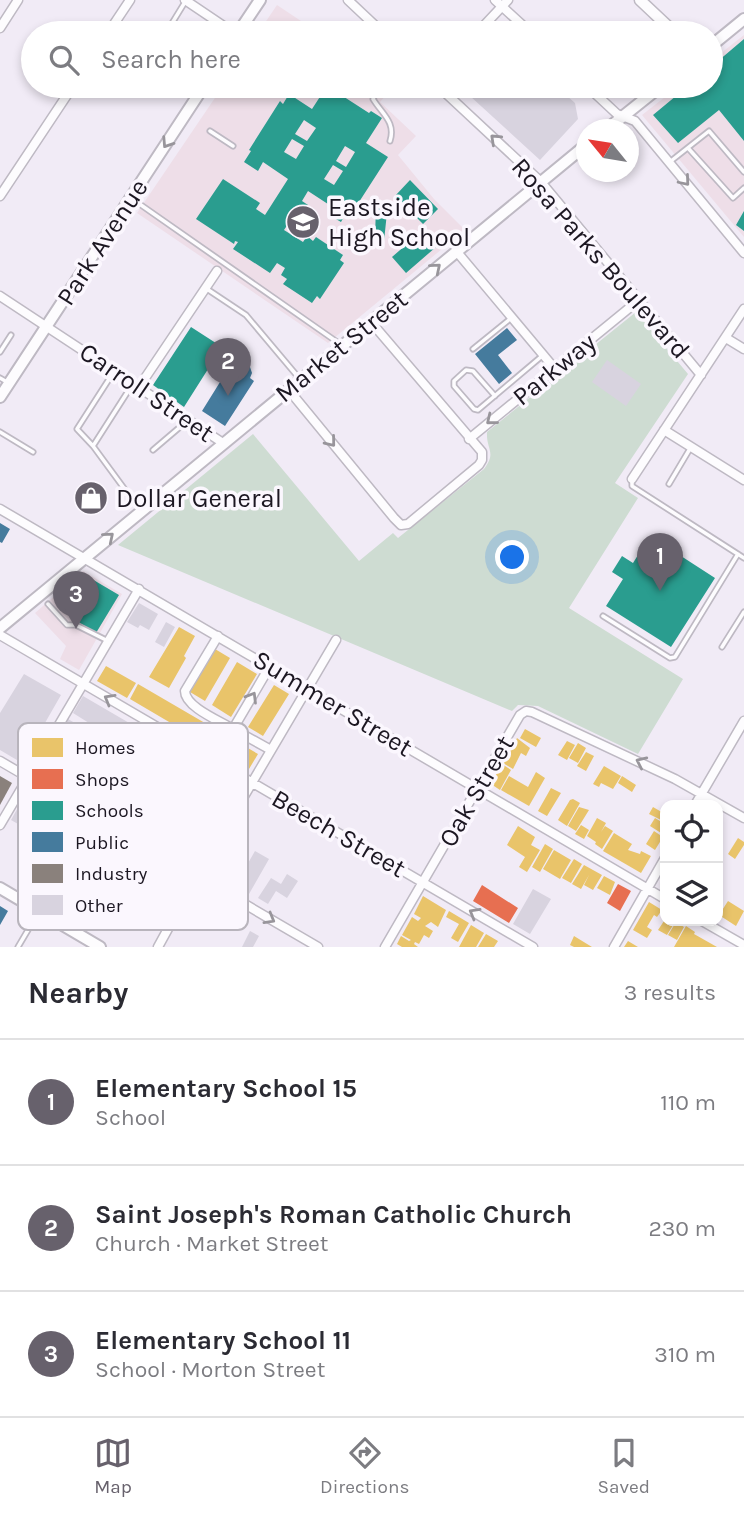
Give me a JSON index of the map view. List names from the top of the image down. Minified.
{"streets":{"main road":["Park Avenue","Market Street"],"street":["Rosa Parks Boulevard","Parkway","Carroll Street","Summer Street","Oak Street","Beech Street"]},"crossings":[["Park Avenue","Carroll Street"],["Rosa Parks Boulevard","Market Street"],["Rosa Parks Boulevard","Parkway"],["Market Street","Carroll Street"],["Market Street","Summer Street"],["Summer Street","Oak Street"],["Oak Street","Beech Street"]],"one_way":["Parkway","Beech Street"],"places":{"school or university":["Eastside High School"],"shop":["Dollar General"]},"legend":["Homes","Shops","Schools","Public","Industry","Other"],"north":"top left","page":{"search":"Search here","pins":["2","1","3"],"heading":["Nearby","3 results"],"list":[{"mark":"1","name":"Elementary School 15","note":"School","value":"110 m"},{"mark":"2","name":"Saint Joseph's Roman Catholic Church","note":"Church · Market Street","value":"230 m"},{"mark":"3","name":"Elementary School 11","note":"School · Morton Street","value":"310 m"}],"nav":["Map","Directions","Saved"]}}
